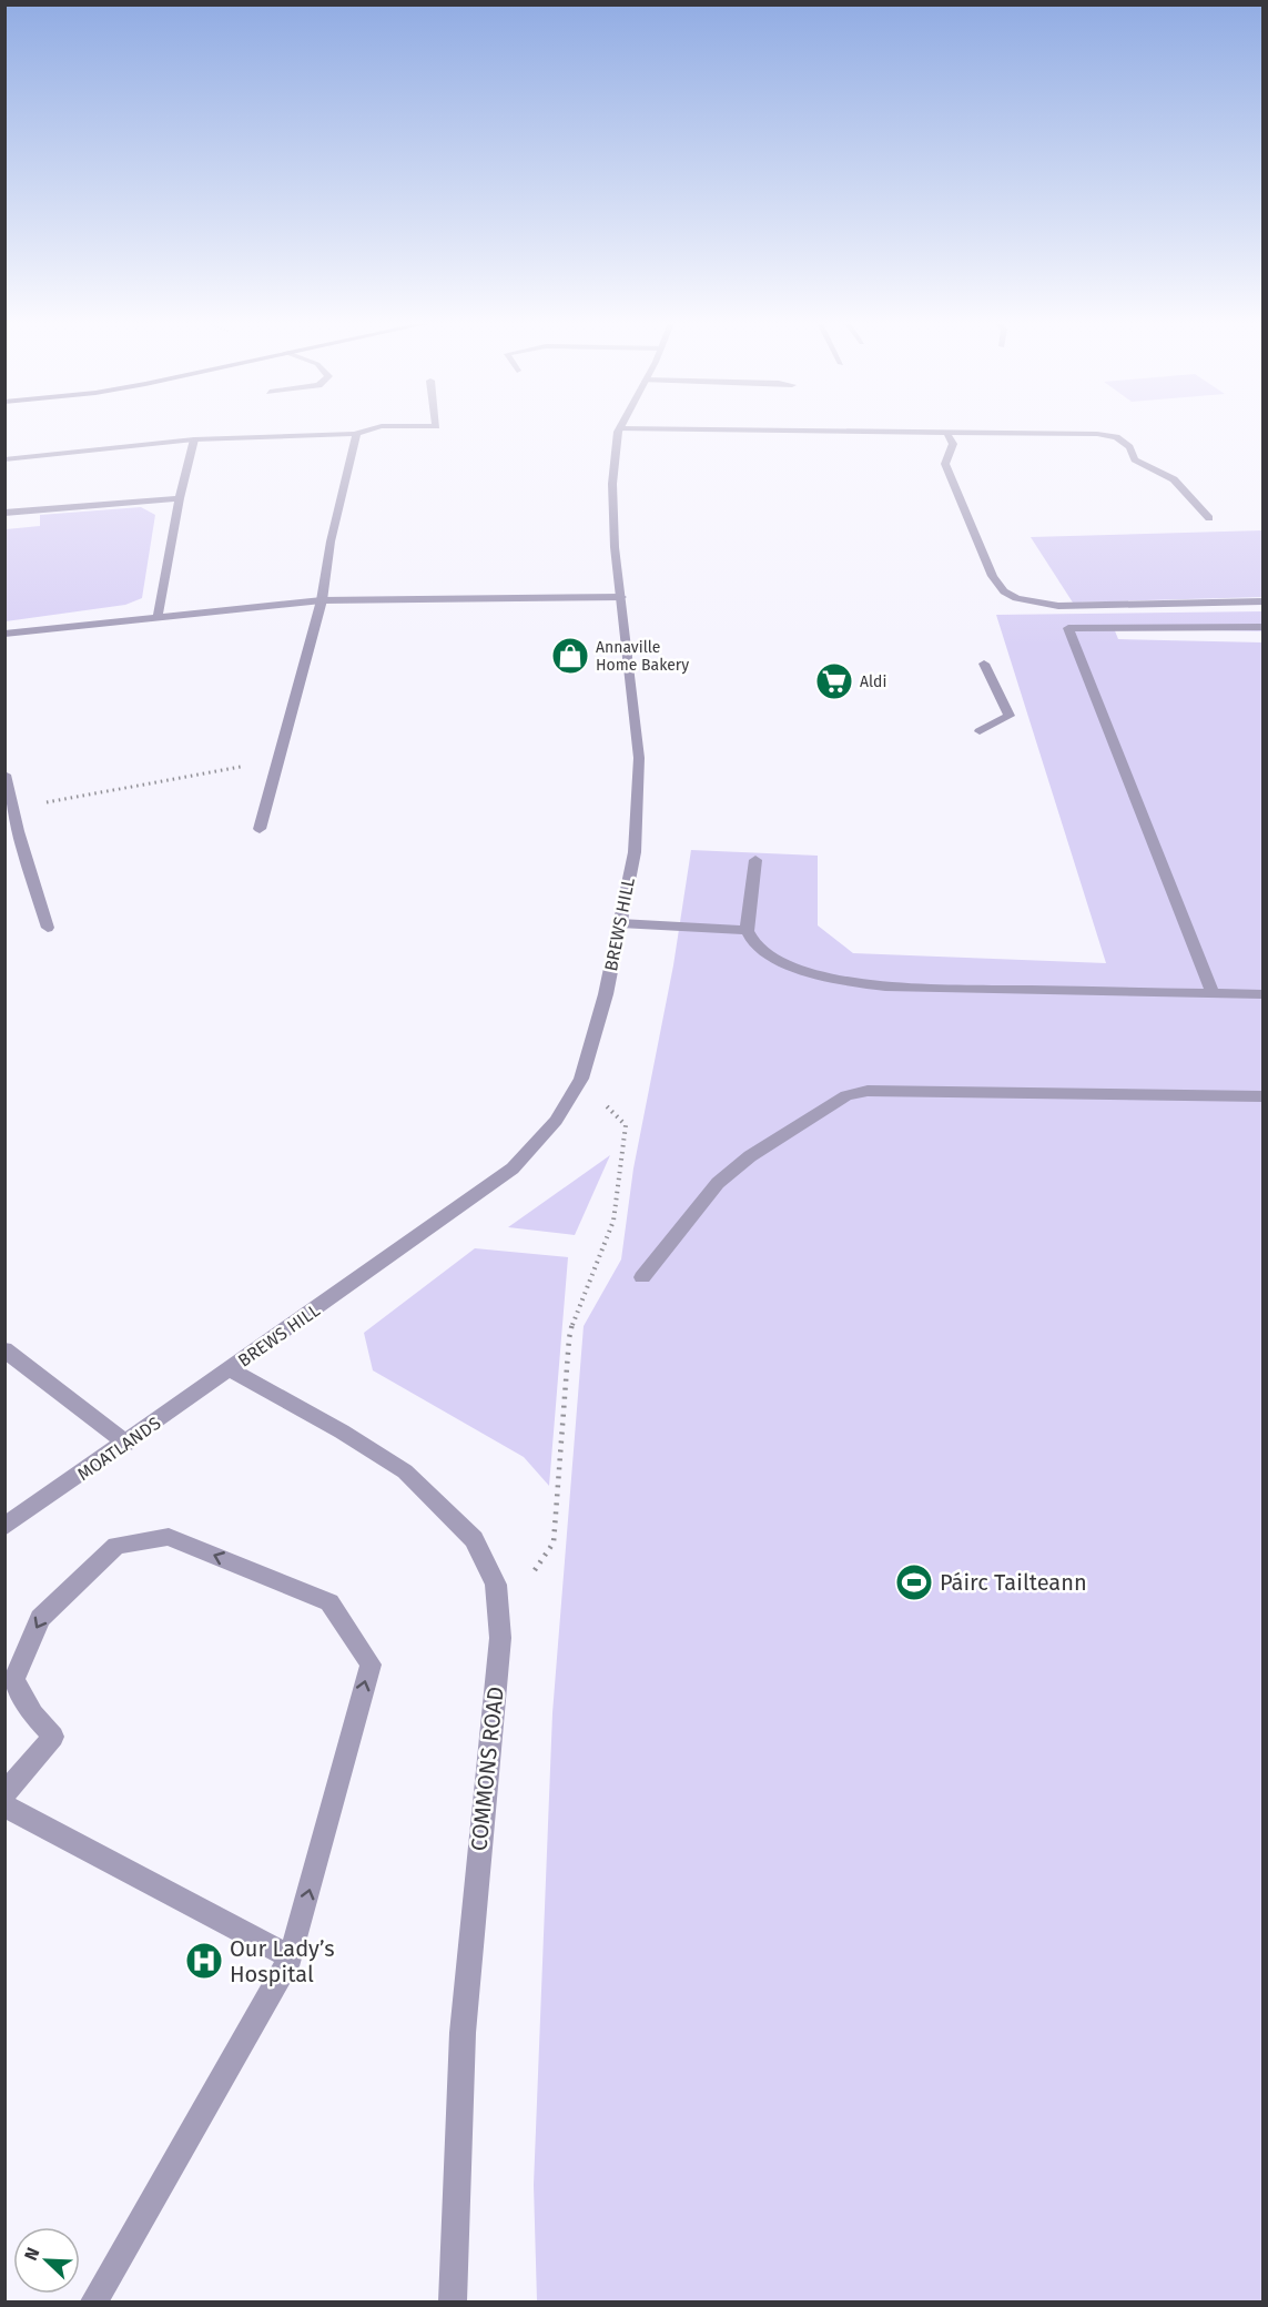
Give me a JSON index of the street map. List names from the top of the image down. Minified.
{"streets":{"street":["BREWS HILL","MOATLANDS","COMMONS ROAD"]},"crossings":[["BREWS HILL","MOATLANDS"],["BREWS HILL","COMMONS ROAD"],["MOATLANDS","COMMONS ROAD"]],"places":{"shop":["Annaville Home Bakery"],"supermarket":["Aldi"],"sports":["Páirc Tailteann"],"hospital":["Our Lady’s Hospital"]},"north":"top left"}
